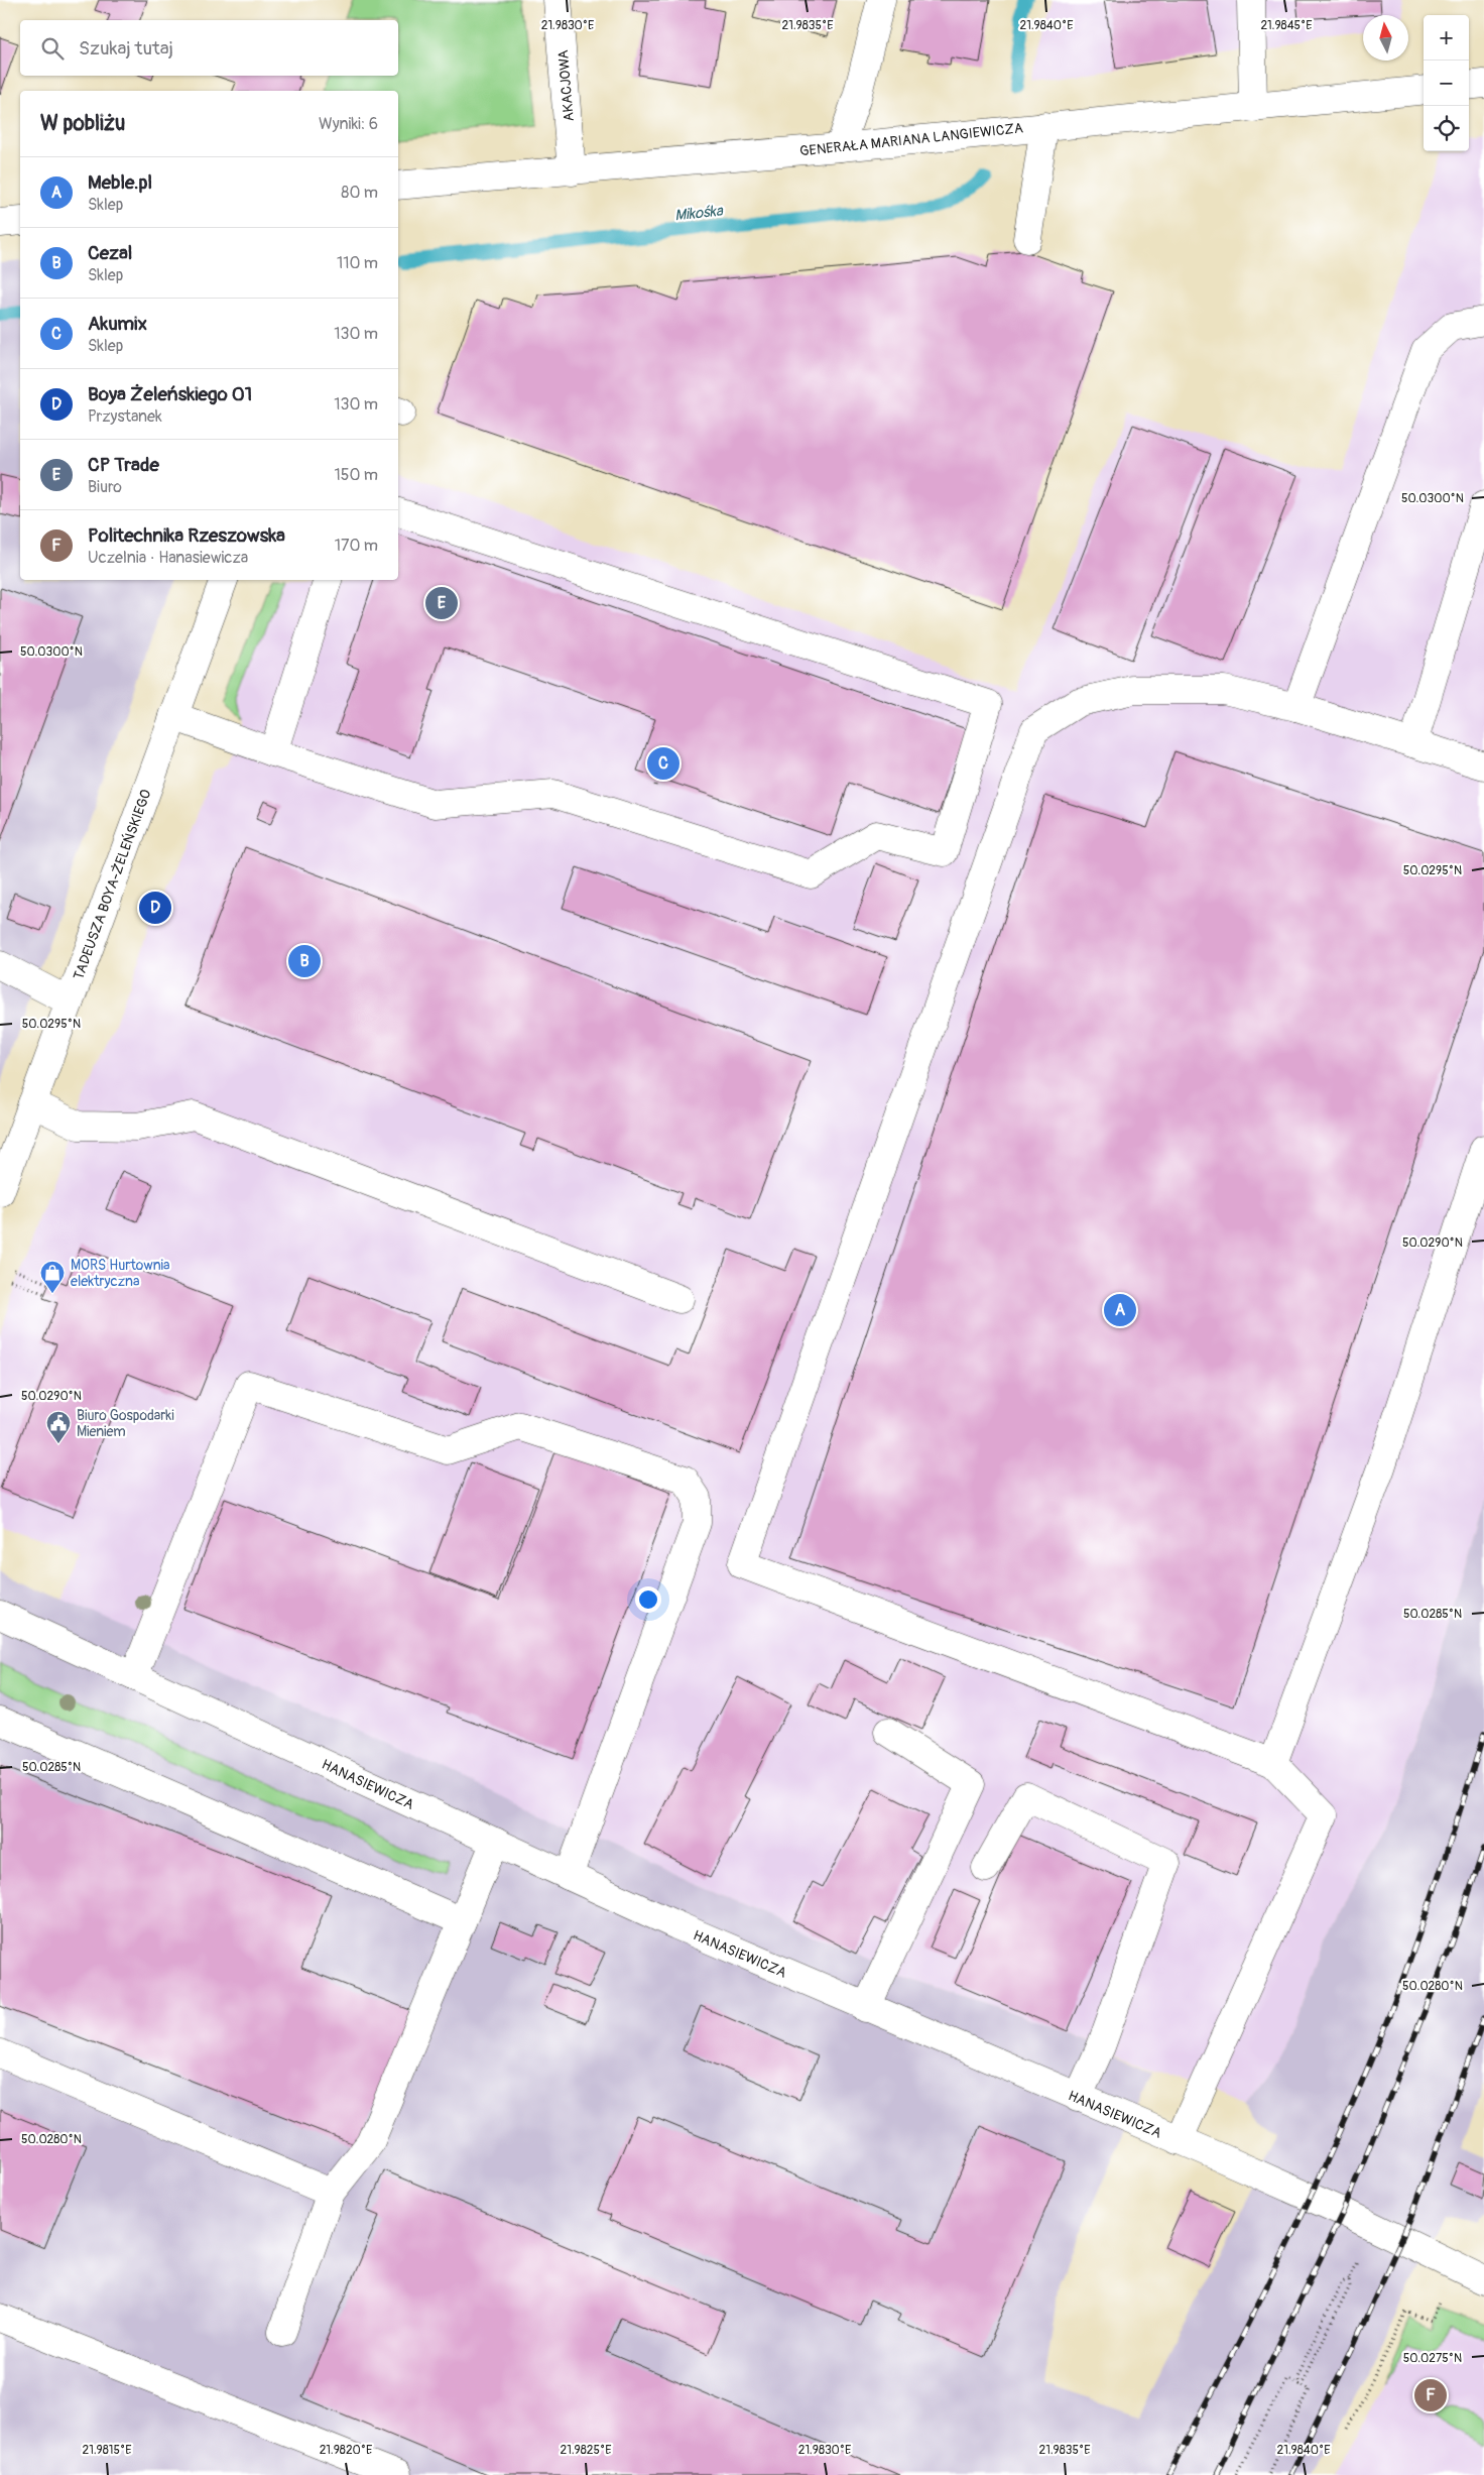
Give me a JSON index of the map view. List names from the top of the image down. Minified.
{"streets":{"street":["AKACJOWA","GENERAŁA MARIANA LANGIEWICZA","TADEUSZA BOYA-ŻELEŃSKIEGO","HANASIEWICZA"]},"crossings":[["AKACJOWA","GENERAŁA MARIANA LANGIEWICZA"]],"water":["Mikośka"],"places":{"shop":["MORS Hurtownia elektryczna"],"public building":["Biuro Gospodarki Mieniem"]},"north":"top","page":{"map_buttons":["+","−"],"search":"Szukaj tutaj","heading":["W pobliżu","Wyniki: 6"],"list":[{"mark":"A","name":"Meble.pl","note":"Sklep","value":"80 m"},{"mark":"B","name":"Cezal","note":"Sklep","value":"110 m"},{"mark":"C","name":"Akumix","note":"Sklep","value":"130 m"},{"mark":"D","name":"Boya Żeleńskiego 01","note":"Przystanek","value":"130 m"},{"mark":"E","name":"CP Trade","note":"Biuro","value":"150 m"},{"mark":"F","name":"Politechnika Rzeszowska","note":"Uczelnia · Hanasiewicza","value":"170 m"}],"pins":["E","C","D","B","A","F"]},"coordinates":["21.9830°E","21.9835°E","21.9840°E","21.9845°E","50.0300°N","50.0295°N","50.0290°N","50.0285°N","50.0280°N","50.0275°N","21.9815°E","21.9820°E","21.9825°E"]}
